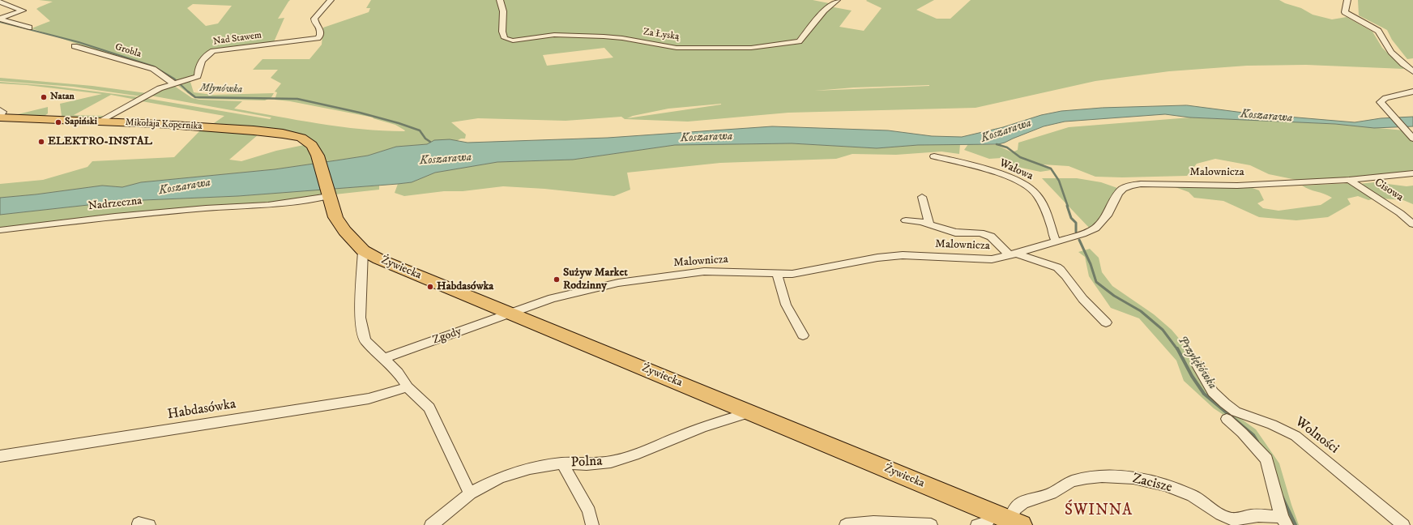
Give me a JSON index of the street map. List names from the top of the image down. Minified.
{"streets":{"main road":["Mikołaja Kopernika","Żywiecka"],"street":["Za Łyską","Nad Stawem","Grobla","Wałowa","Malownicza","Cisowa","Nadrzeczna","Zgody","Habdasówka","Wolności","Polna","Zacisze"]},"crossings":[["Nad Stawem","Grobla"],["Nad Stawem","Mikołaja Kopernika"],["Mikołaja Kopernika","Nadrzeczna"],["Mikołaja Kopernika","Żywiecka"],["Wałowa","Malownicza"],["Malownicza","Cisowa"],["Malownicza","Żywiecka"],["Malownicza","Zgody"],["Nadrzeczna","Żywiecka"],["Żywiecka","Zgody"],["Żywiecka","Polna"],["Żywiecka","Zacisze"]],"districts":["ŚWINNA"],"water":["Młynówka","Koszarawa","Przyłękówka"],"places":["Natan","Sapiński","ELEKTRO-INSTAL","Sużyw Market Rodzinny","Habdasówka"]}
